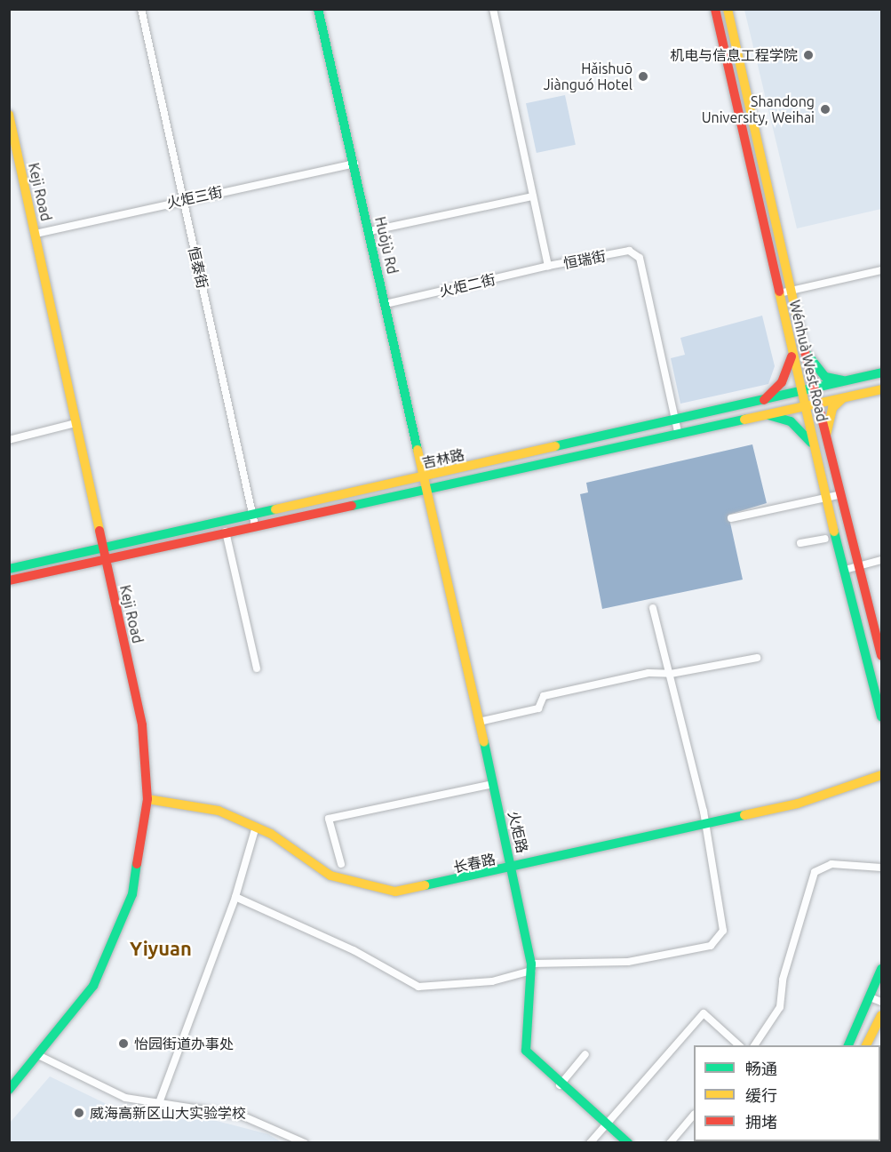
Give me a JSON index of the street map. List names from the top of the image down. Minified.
{"streets":{"main road":["Keji Road","Huǒjù Rd","Wénhuà West Road","吉林路","火炬路","长春路"],"street":["火炬三街","恒瑞街","恒泰街","火炬二街"]},"crossings":[["Keji Road","火炬三街"],["Keji Road","吉林路"],["Keji Road","长春路"],["火炬三街","Huǒjù Rd"],["火炬三街","恒泰街"],["Huǒjù Rd","火炬二街"],["Huǒjù Rd","吉林路"],["Huǒjù Rd","火炬路"],["恒瑞街","火炬二街"],["恒瑞街","吉林路"],["恒泰街","吉林路"],["Wénhuà West Road","吉林路"],["吉林路","火炬路"],["火炬路","长春路"]],"districts":["Yiyuan"],"places":["机电与信息工程学院","Hǎishuō Jiànguó Hotel","Shandong University, Weihai","怡园街道办事处","威海高新区山大实验学校"],"legend":["畅通","缓行","拥堵"]}
